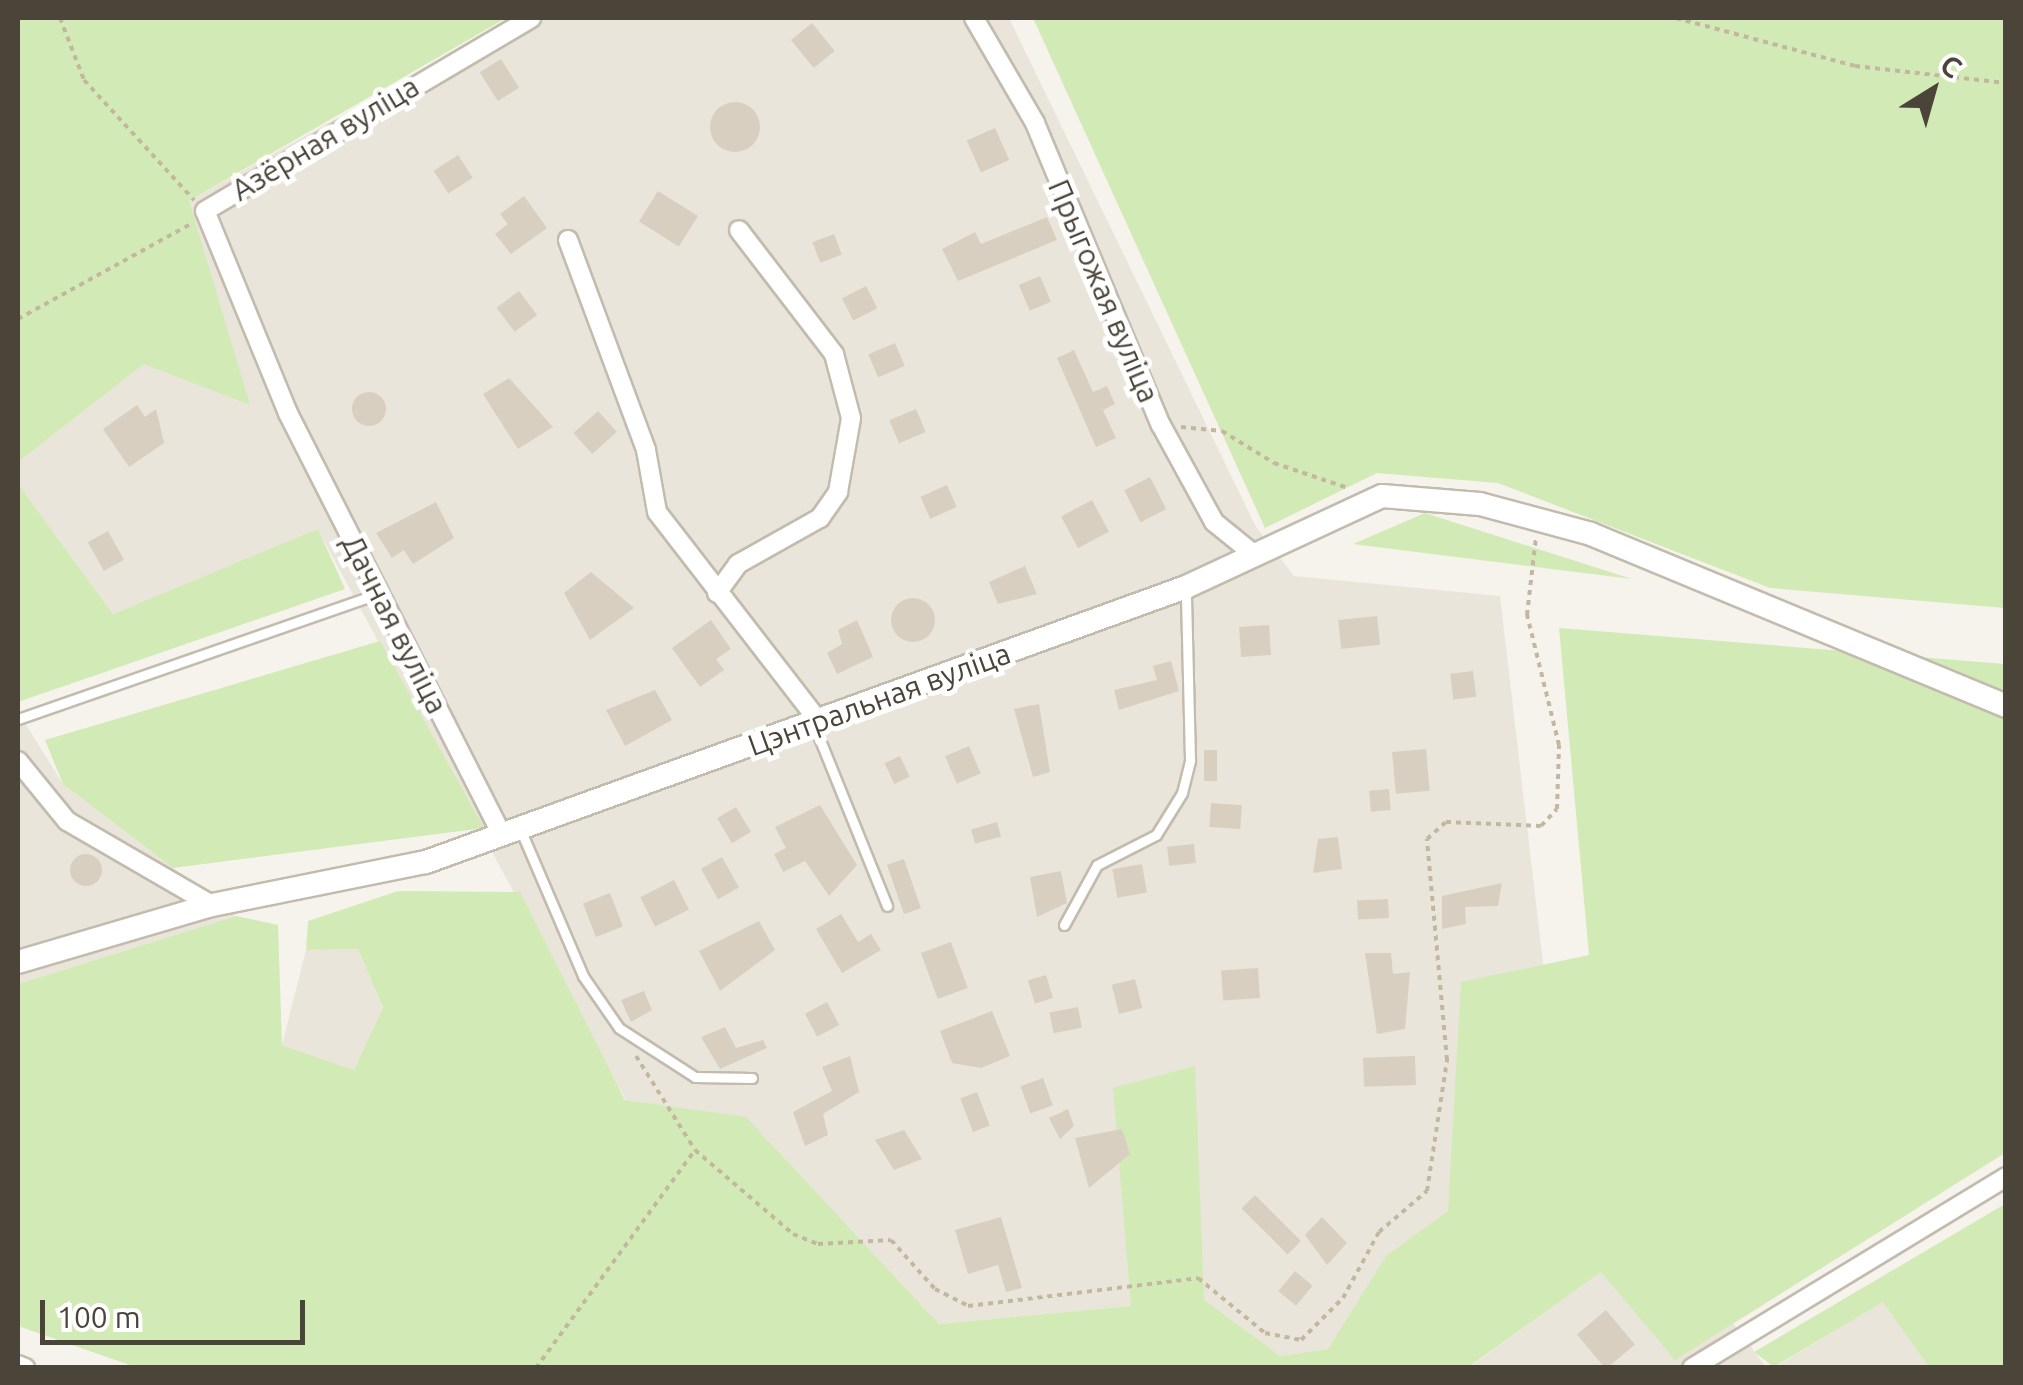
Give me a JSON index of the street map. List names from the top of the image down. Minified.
{"streets":{"street":["Азёрная вуліца","Прыгожая вуліца","Дачная вуліца","Цэнтральная вуліца"]},"crossings":[["Азёрная вуліца","Дачная вуліца"],["Прыгожая вуліца","Цэнтральная вуліца"],["Дачная вуліца","Цэнтральная вуліца"]],"scale_bar":"100 m","north":"top right"}
